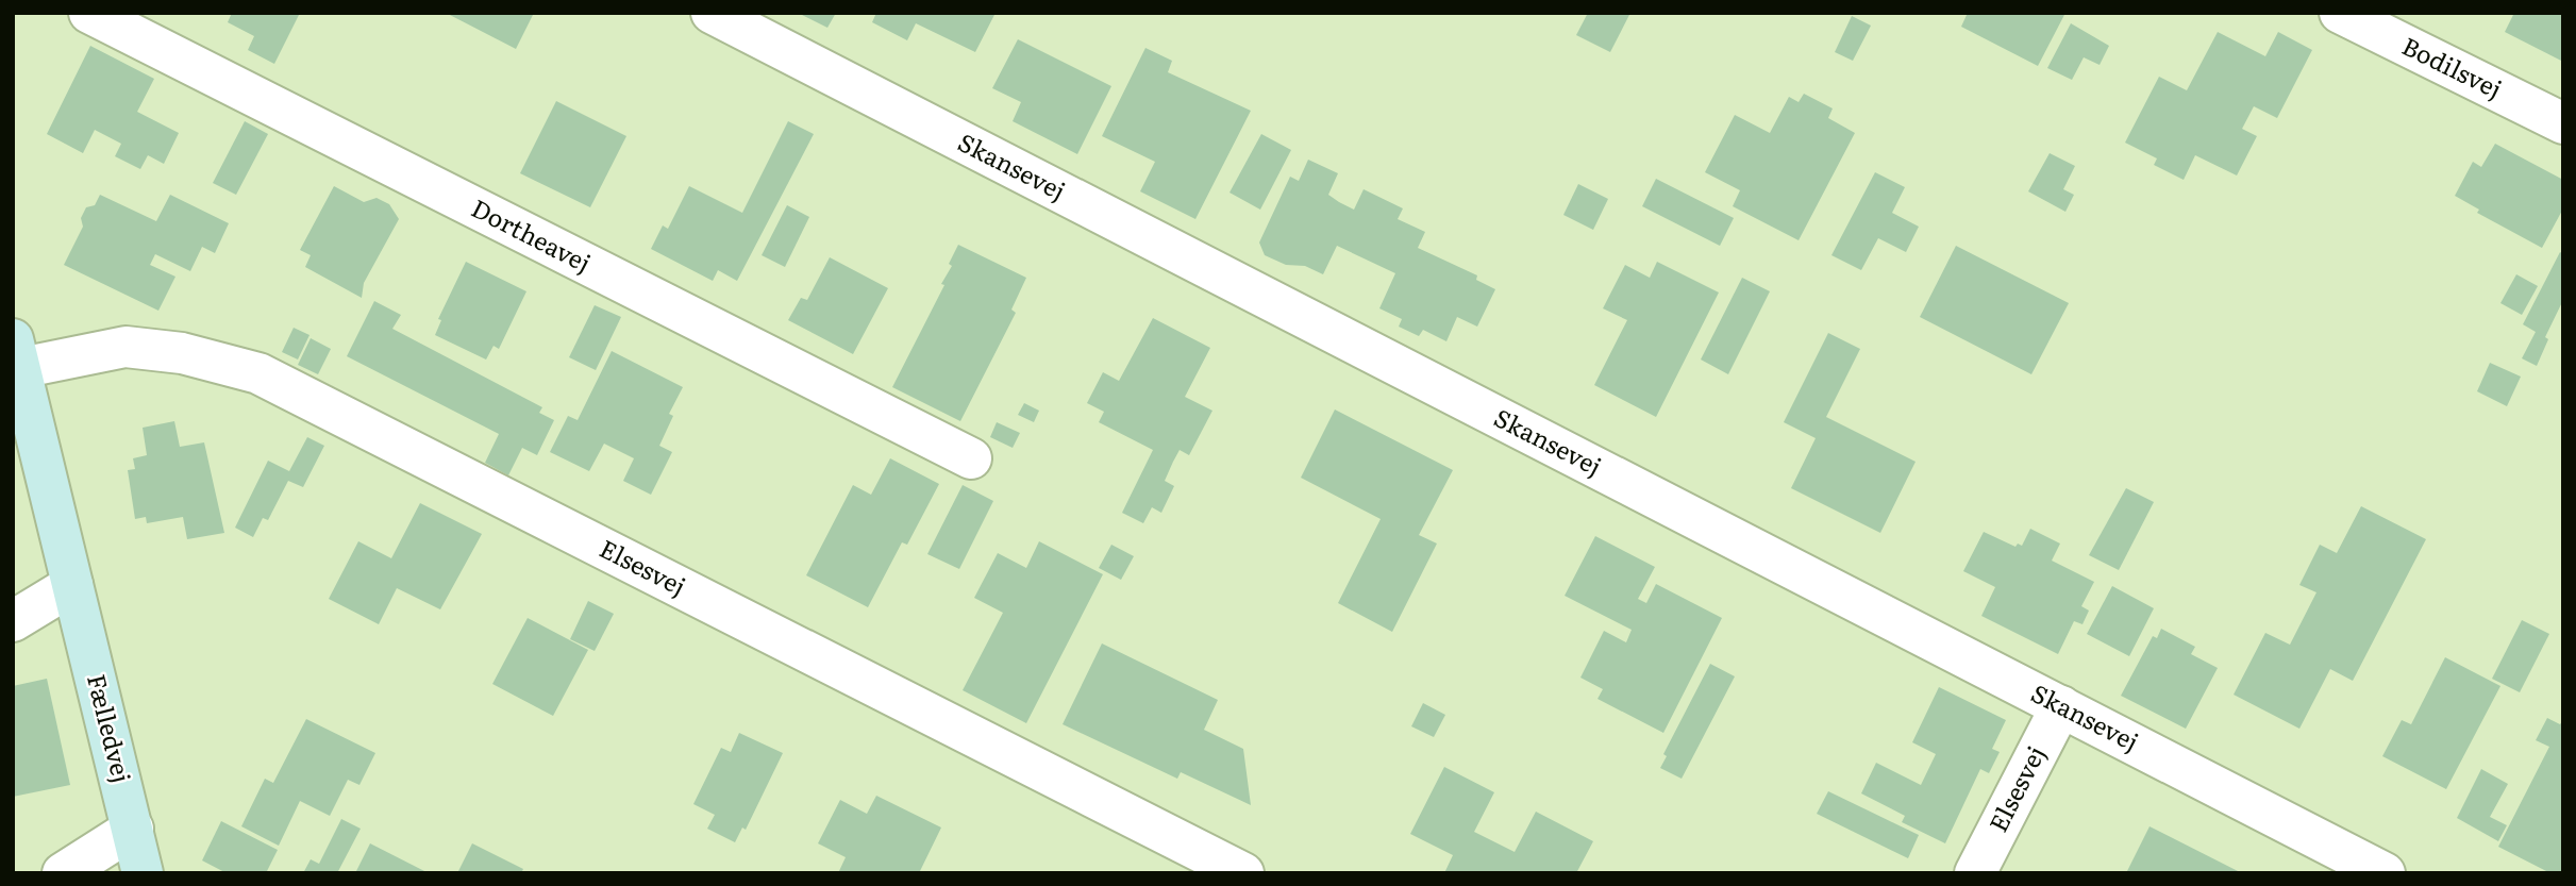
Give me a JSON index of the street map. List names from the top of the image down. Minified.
{"streets":{"street":["Bodilsvej","Skansevej","Dortheavej","Elsesvej","Fælledvej"]},"crossings":[["Skansevej","Elsesvej"],["Elsesvej","Fælledvej"]]}
